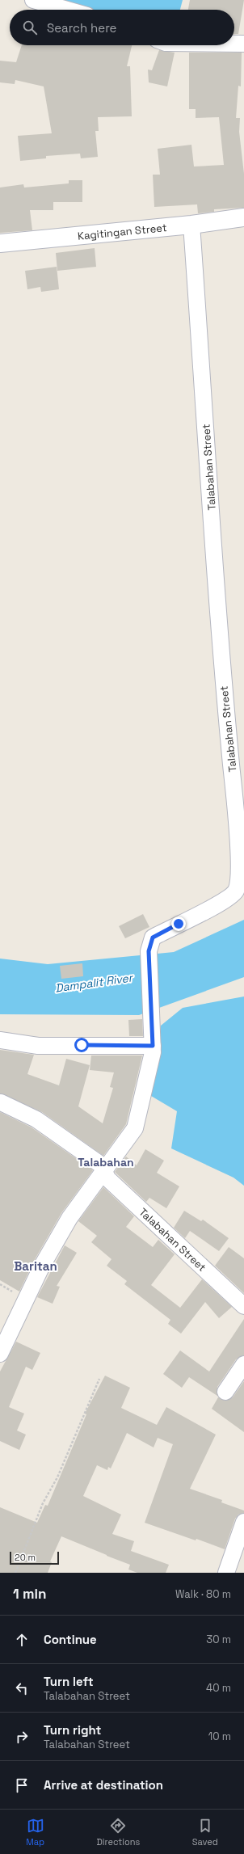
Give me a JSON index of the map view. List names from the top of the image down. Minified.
{"streets":{"street":["Kagitingan Street","Talabahan Street"]},"crossings":[["Kagitingan Street","Talabahan Street"]],"districts":["Talabahan","Baritan"],"water":["Dampalit River"],"scale_bar":"20 m","page":{"search":"Search here","scale":"20 m","heading":["1 min","Walk · 80 m"],"list":[["Continue","30 m"],["Turn left","Talabahan Street","40 m"],["Turn right","Talabahan Street","10 m"],"Arrive at destination"],"nav":["Map","Directions","Saved"]}}
